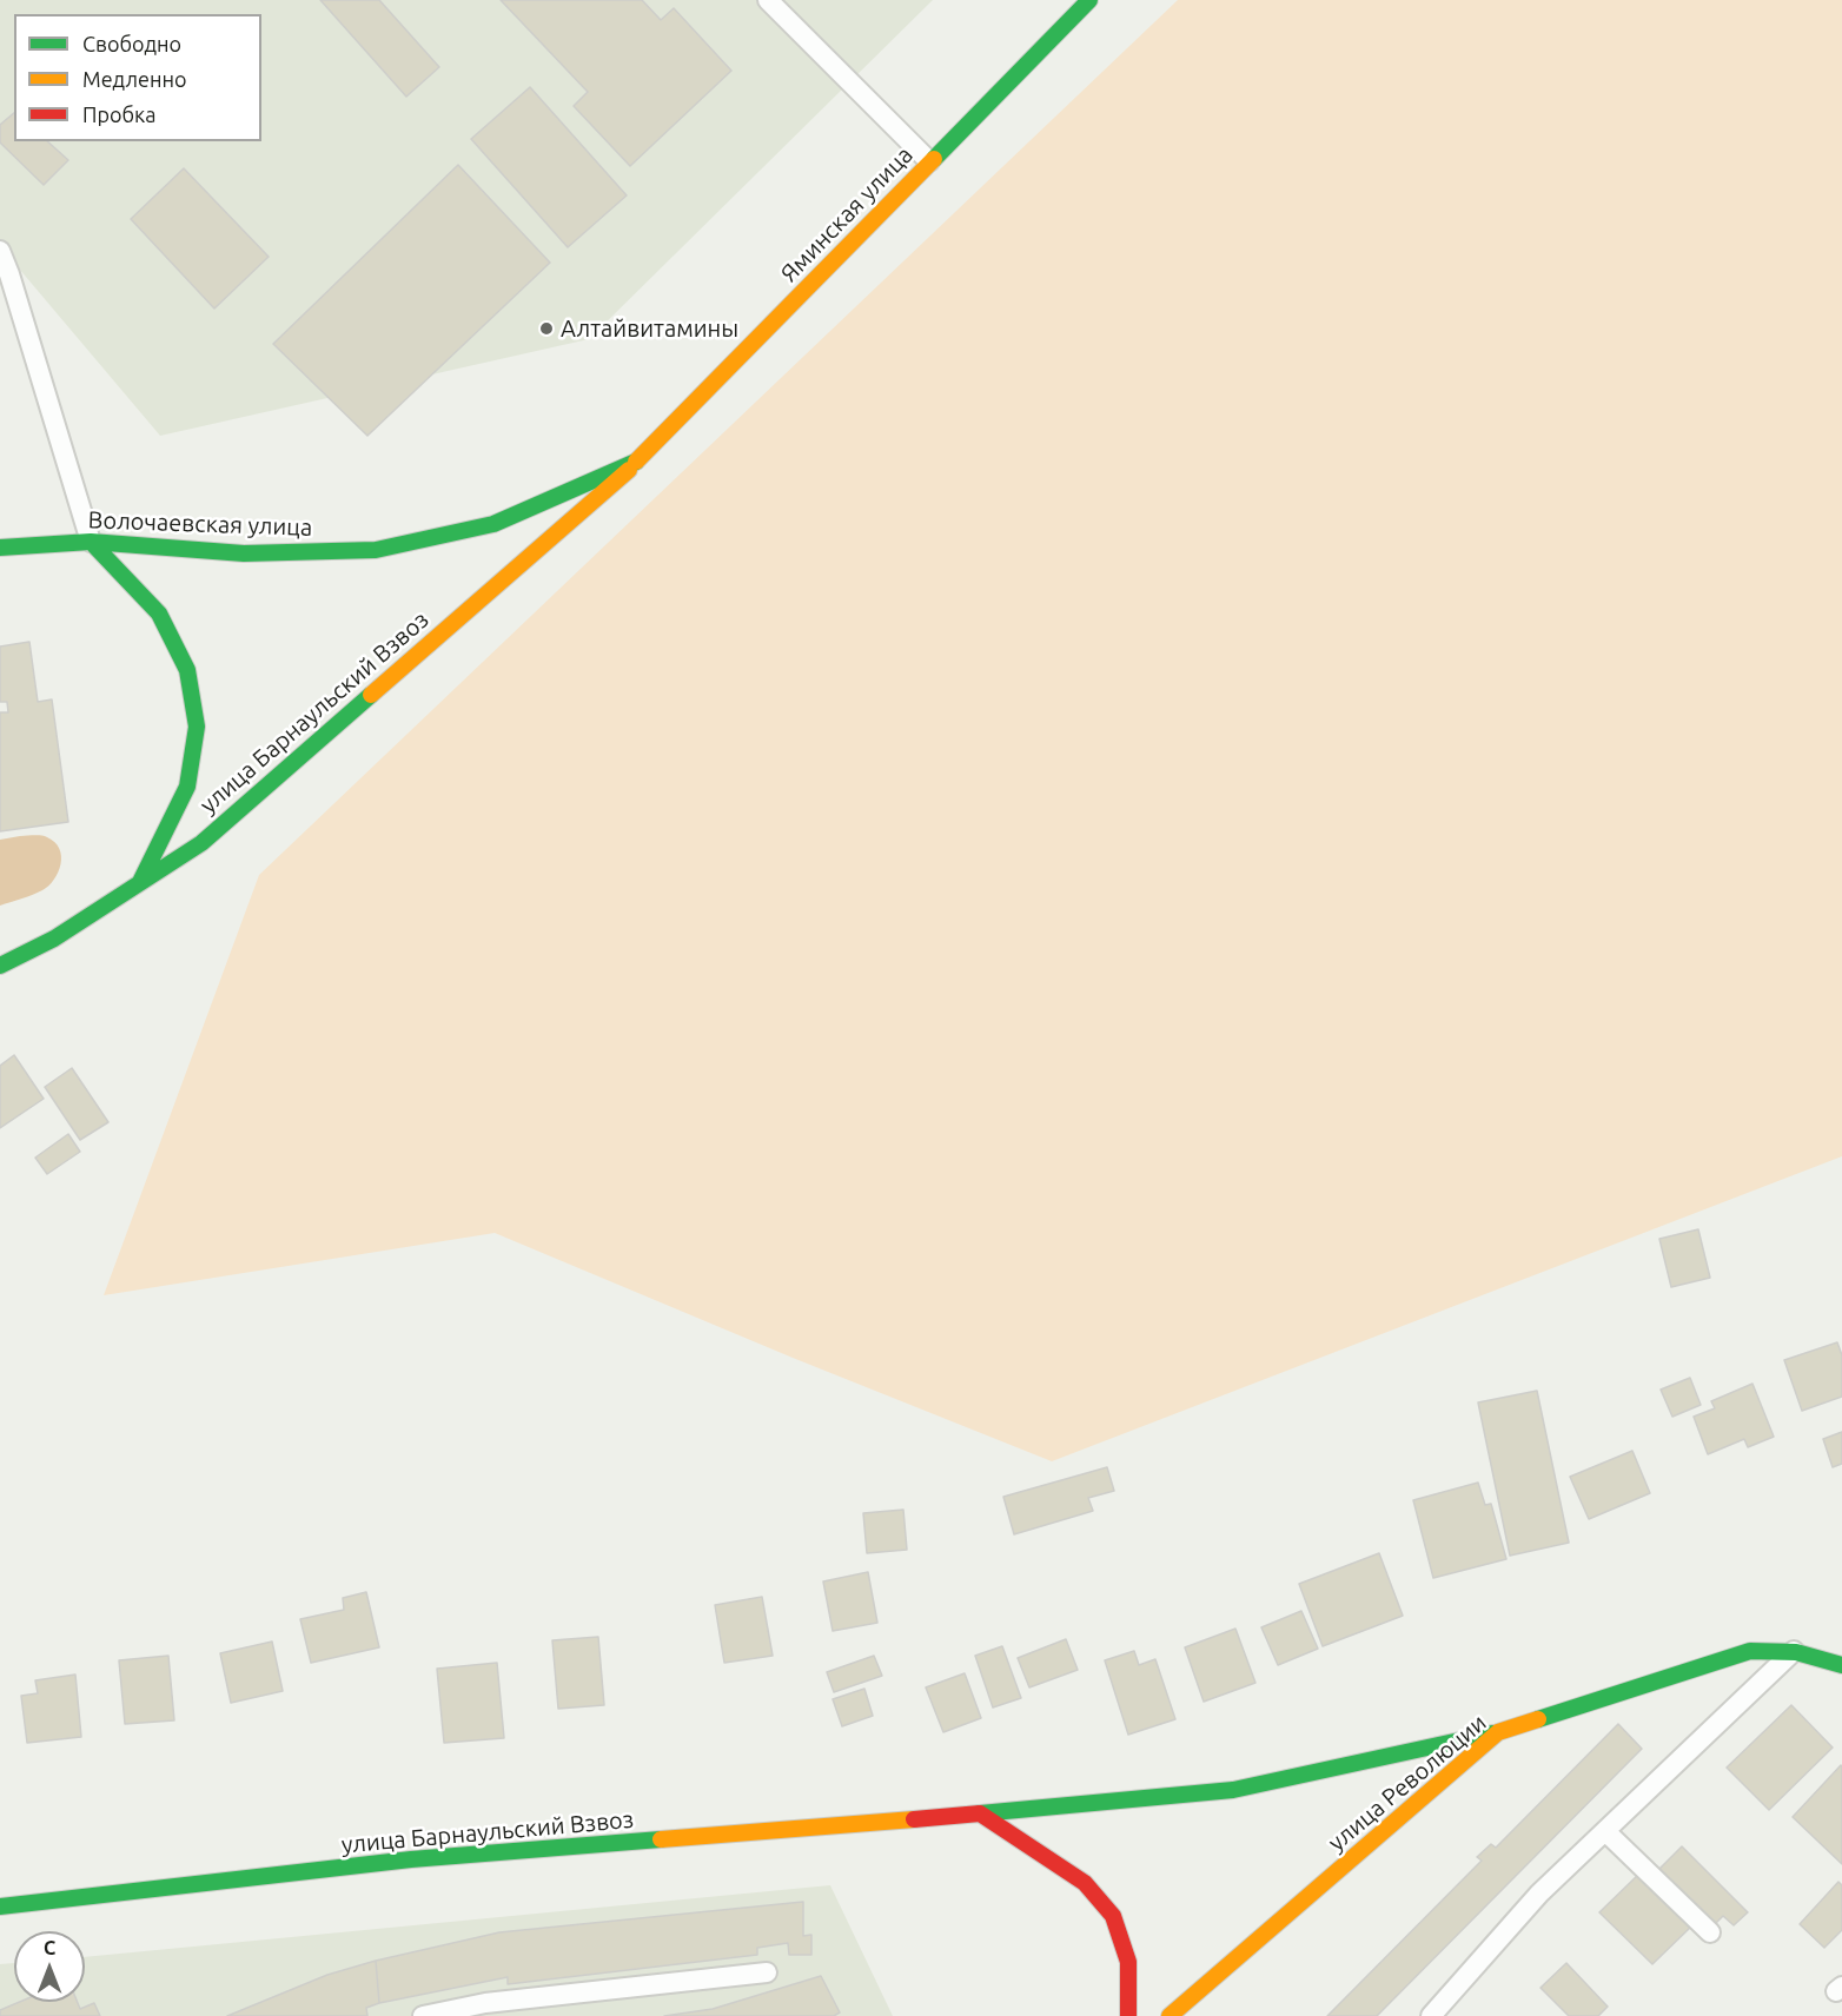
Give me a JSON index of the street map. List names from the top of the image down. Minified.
{"streets":{"main road":["Яминская улица","Волочаевская улица","улица Барнаульский Взвоз","улица Революции"]},"crossings":[["Яминская улица","Волочаевская улица"],["Яминская улица","улица Барнаульский Взвоз"],["Волочаевская улица","улица Барнаульский Взвоз"],["улица Барнаульский Взвоз","улица Революции"]],"places":["Алтайвитамины"],"legend":["Свободно","Медленно","Пробка"],"north":"top"}
